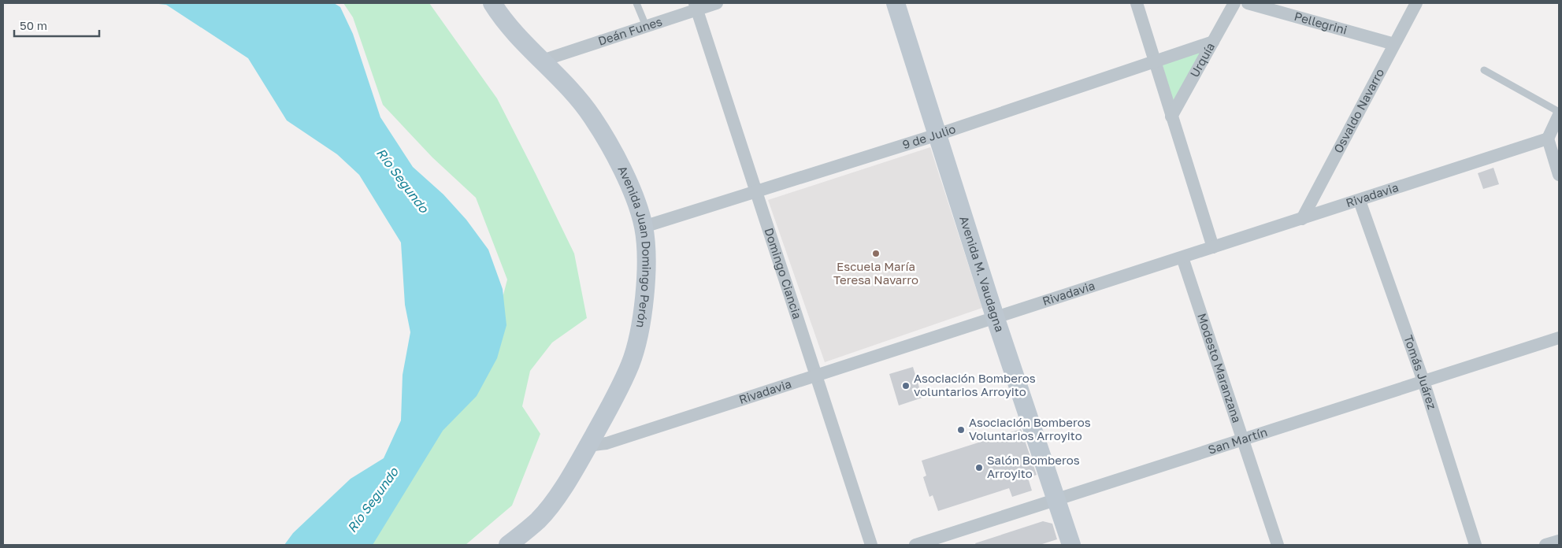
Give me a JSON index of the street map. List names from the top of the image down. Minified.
{"streets":{"main road":["Avenida Juan Domingo Perón","Avenida M. Vaudagna"],"street":["Pellegrini","Deán Funes","Urquía","Osvaldo Navarro","9 de Julio","Rivadavia","Domingo Ciancia","Modesto Maranzana","Tomás Juárez","San Martín"]},"crossings":[["Pellegrini","Osvaldo Navarro"],["Deán Funes","Avenida Juan Domingo Perón"],["Deán Funes","Domingo Ciancia"],["Urquía","9 de Julio"],["Osvaldo Navarro","Rivadavia"],["9 de Julio","Avenida Juan Domingo Perón"],["9 de Julio","Domingo Ciancia"],["9 de Julio","Avenida M. Vaudagna"],["Rivadavia","Avenida Juan Domingo Perón"],["Rivadavia","Domingo Ciancia"],["Rivadavia","Avenida M. Vaudagna"],["Rivadavia","Modesto Maranzana"],["Rivadavia","Tomás Juárez"],["Avenida M. Vaudagna","San Martín"],["Modesto Maranzana","San Martín"],["Tomás Juárez","San Martín"]],"water":["Río Segundo"],"places":["Escuela María Teresa Navarro","Asociación Bomberos voluntarios Arroyito","Asociación Bomberos Voluntarios Arroyito","Salón Bomberos Arroyito"],"scale_bar":"50 m"}
